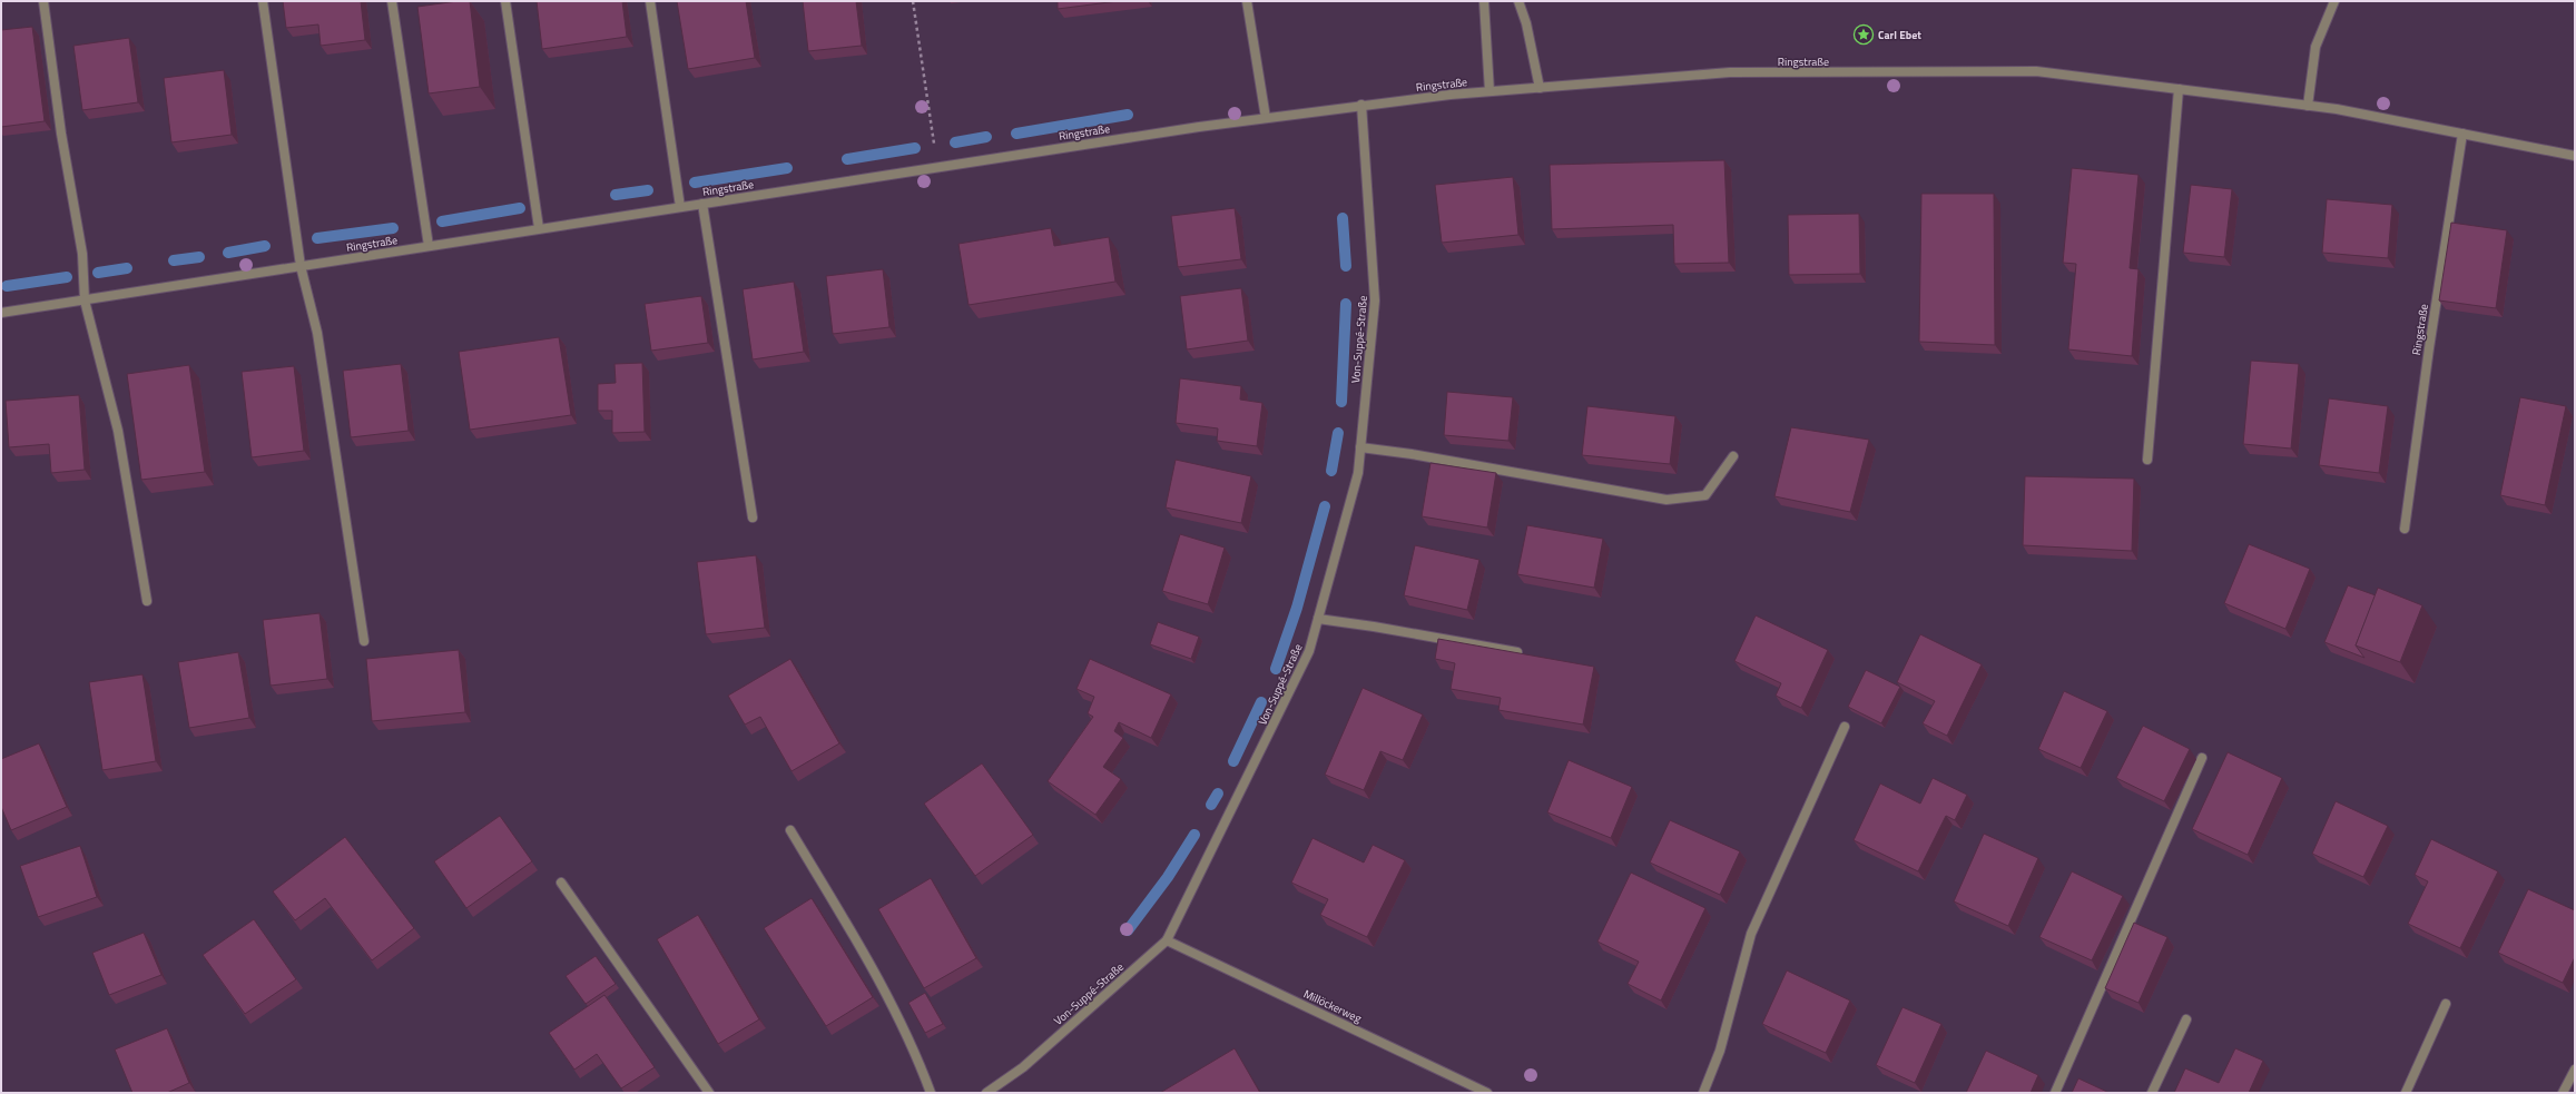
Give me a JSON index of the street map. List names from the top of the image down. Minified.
{"streets":{"street":["Ringstraße","Von-Suppé-Straße","Millöckerweg"]},"crossings":[["Ringstraße","Von-Suppé-Straße"],["Von-Suppé-Straße","Millöckerweg"]],"places":{"place":["Carl Ebet"]}}
